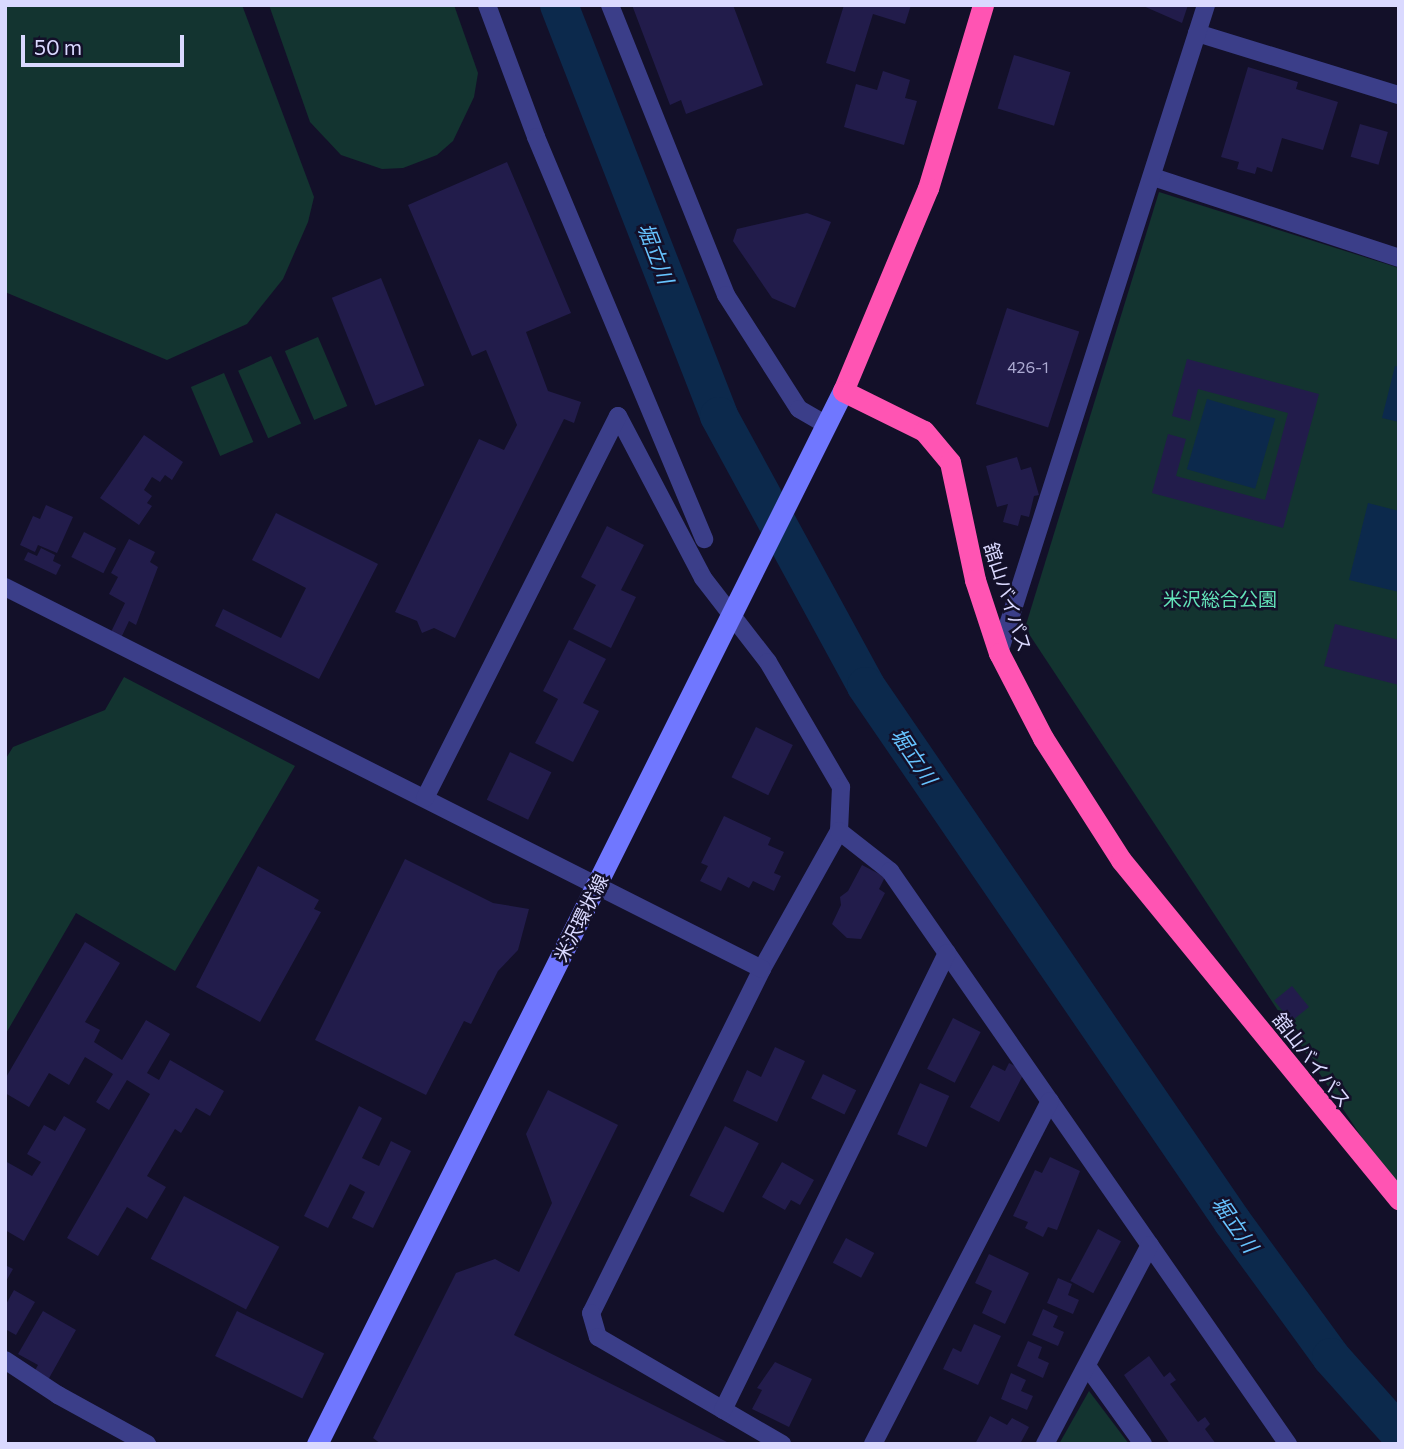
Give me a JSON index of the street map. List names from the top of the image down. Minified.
{"streets":{"highway":["舘山バイパス"],"main road":["米沢環状線"]},"crossings":[["舘山バイパス","米沢環状線"]],"water":["堀立川"],"parks":["米沢総合公園"],"house_numbers":["426-1"],"scale_bar":"50 m"}
